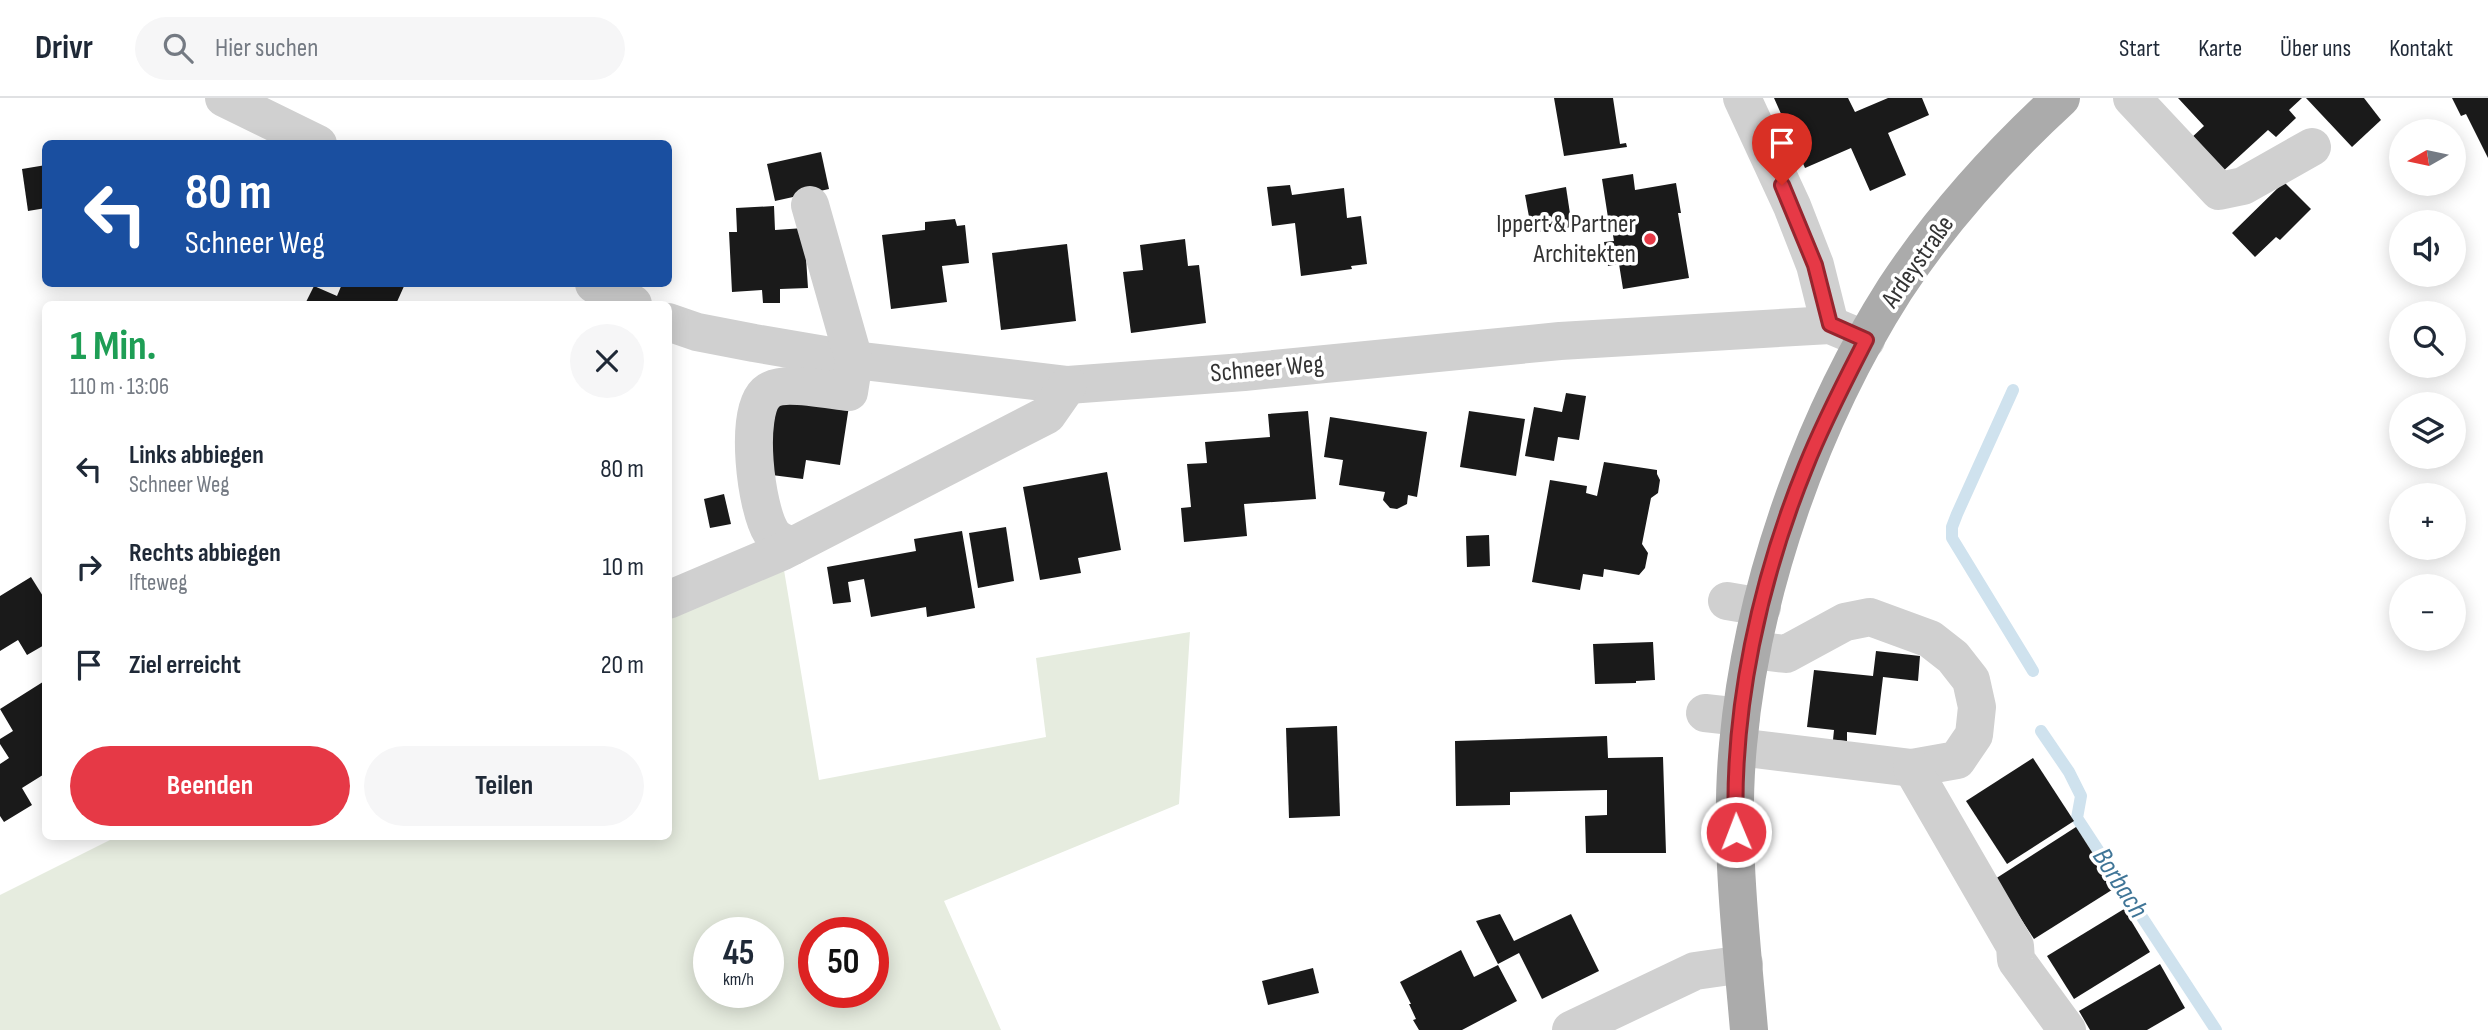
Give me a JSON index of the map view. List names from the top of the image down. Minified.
{"streets":{"main road":["Ardeystraße"],"street":["Schneer Weg"]},"crossings":[["Ardeystraße","Schneer Weg"]],"water":["Borbach"],"places":["Ippert & Partner Architekten"],"north":"left","page":{"header":"Drivr","search":"Hier suchen","nav":["Start","Karte","Über uns","Kontakt"],"map_buttons":["+","−"],"turn":["80 m","Schneer Weg"],"heading":["1 Min.","110 m · 13:06"],"list":[{"name":"Links abbiegen","note":"Schneer Weg","value":"80 m"},{"name":"Rechts abbiegen","note":"Ifteweg","value":"10 m"},{"name":"Ziel erreicht","value":"20 m"}],"buttons":["Beenden","Teilen"],"speed":"45 km/h","limit":"50"}}
